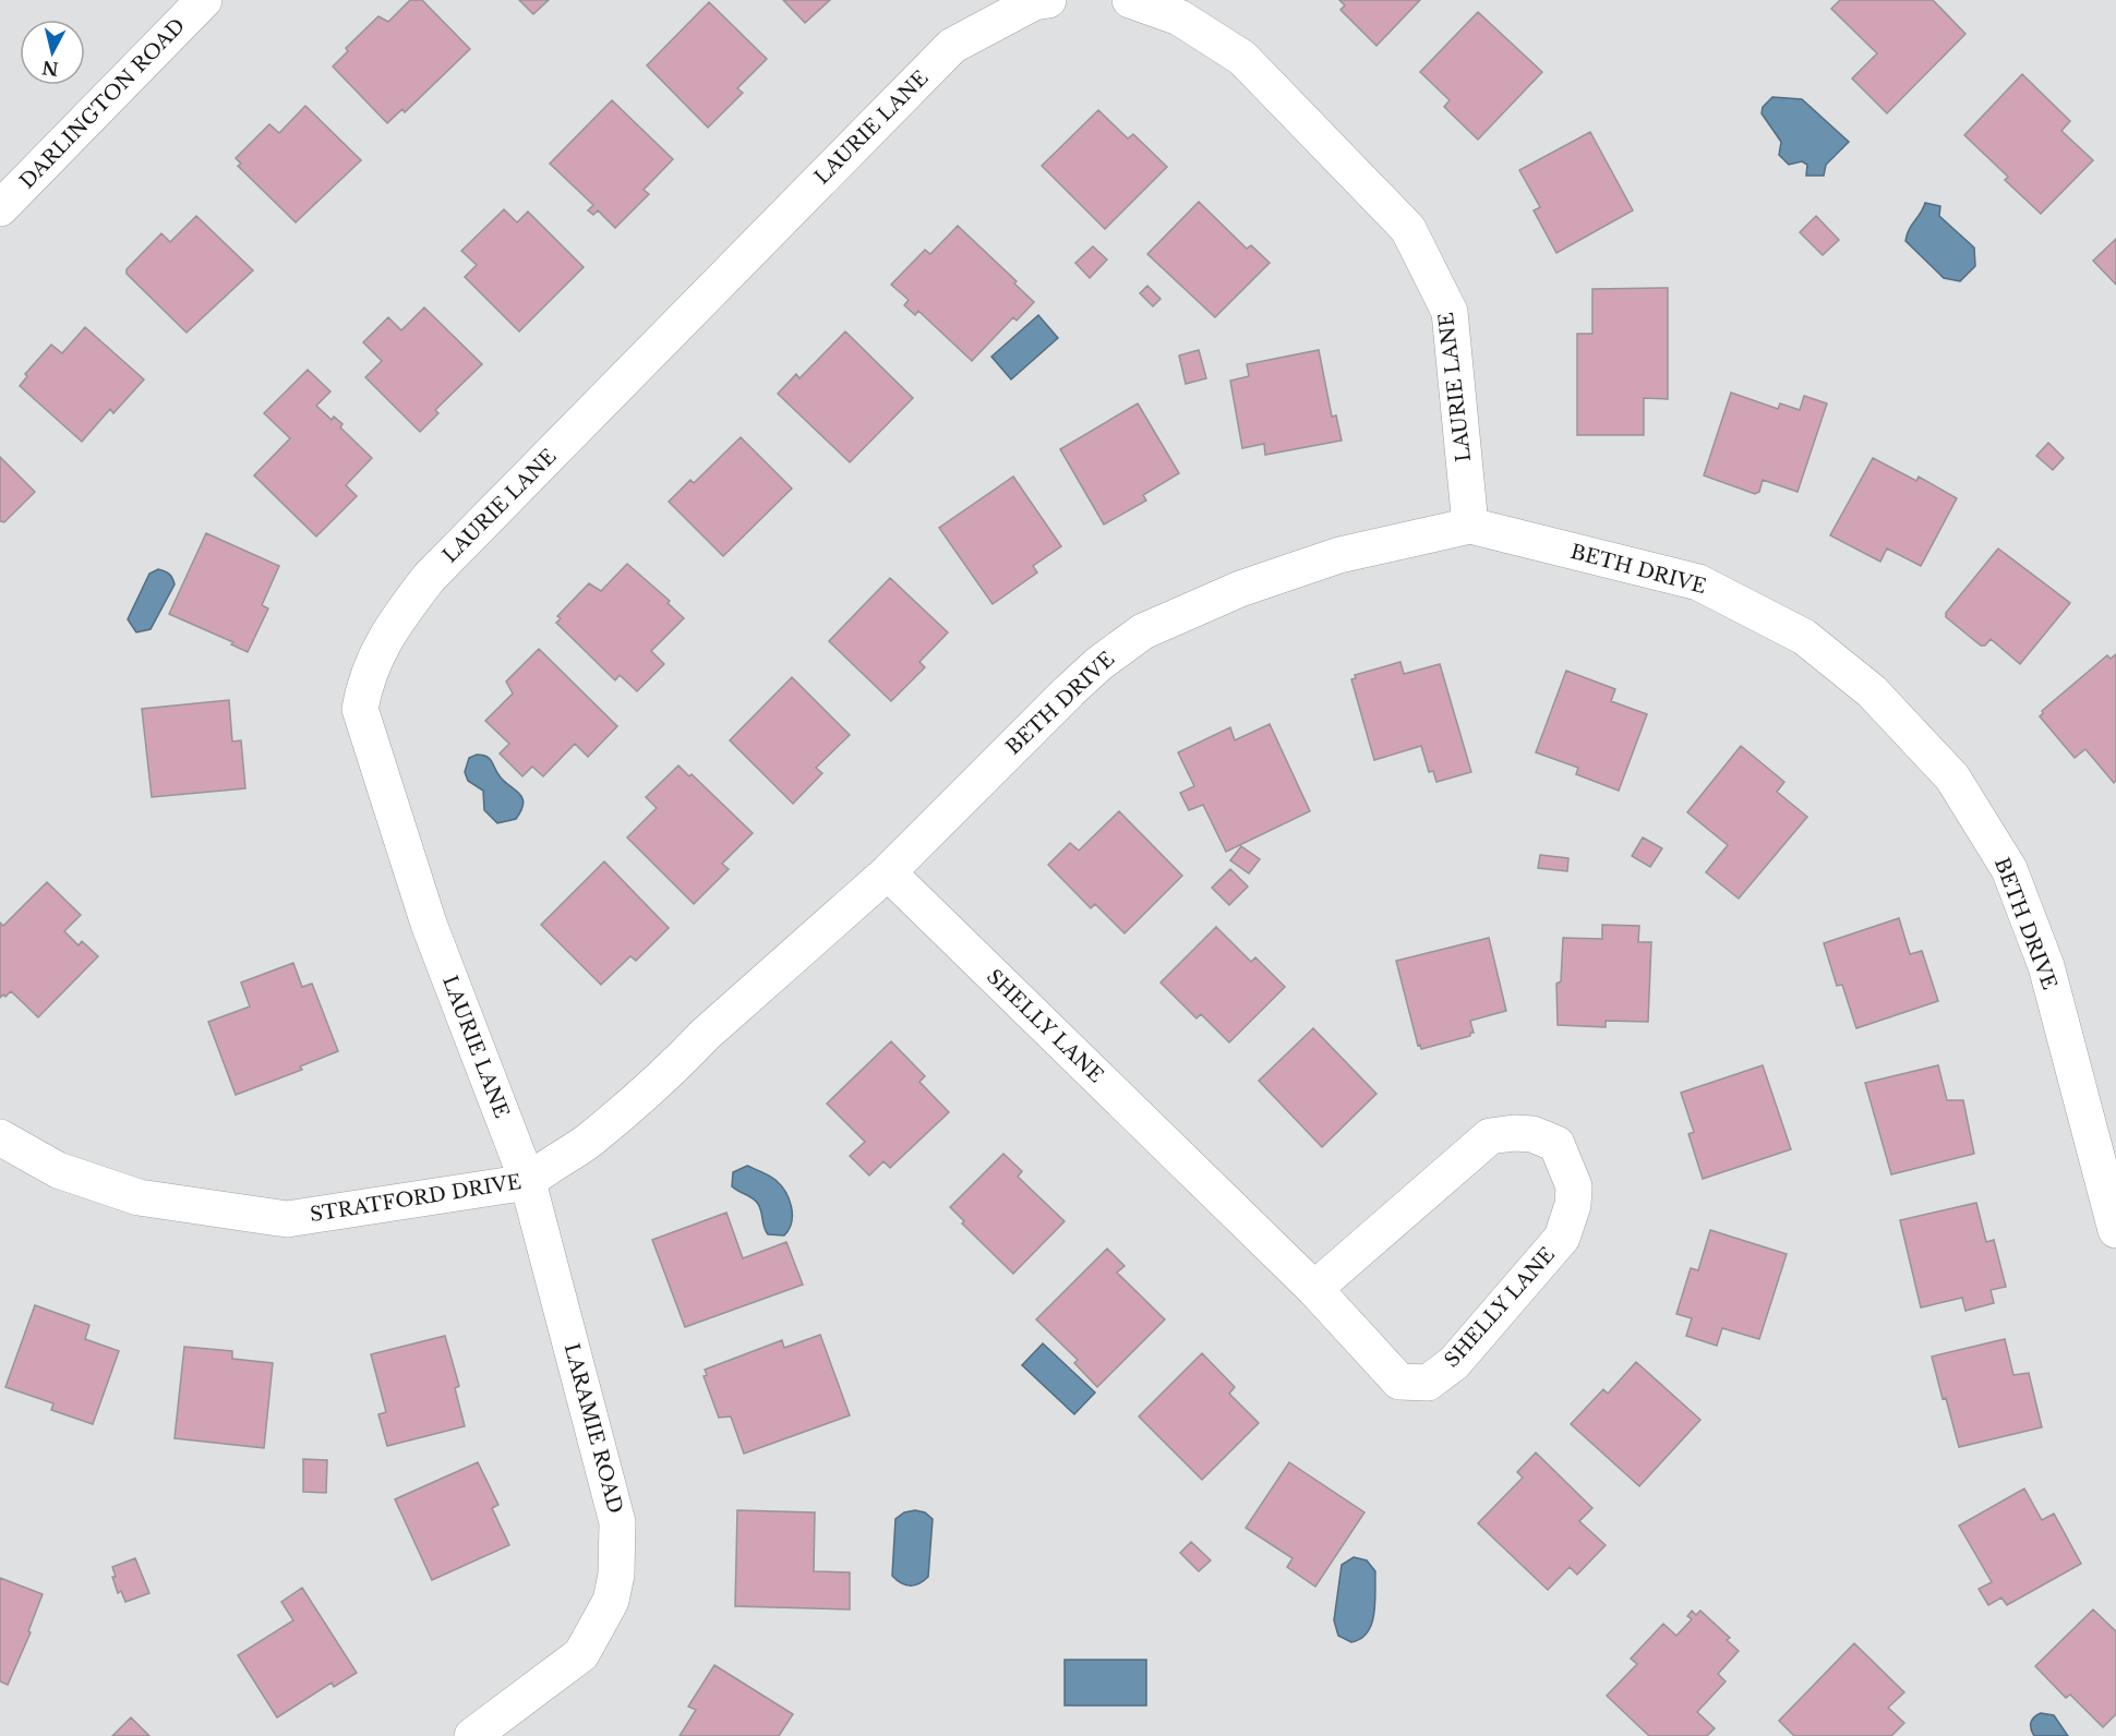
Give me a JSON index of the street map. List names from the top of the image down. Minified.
{"streets":{"street":["DARLINGTON ROAD","LAURIE LANE","BETH DRIVE","SHELLY LANE","STRATFORD DRIVE","LARAMIE ROAD"]},"crossings":[["LAURIE LANE","BETH DRIVE"],["LAURIE LANE","STRATFORD DRIVE"],["LAURIE LANE","LARAMIE ROAD"],["BETH DRIVE","SHELLY LANE"],["BETH DRIVE","STRATFORD DRIVE"],["SHELLY LANE","STRATFORD DRIVE"],["STRATFORD DRIVE","LARAMIE ROAD"]],"north":"bottom"}
